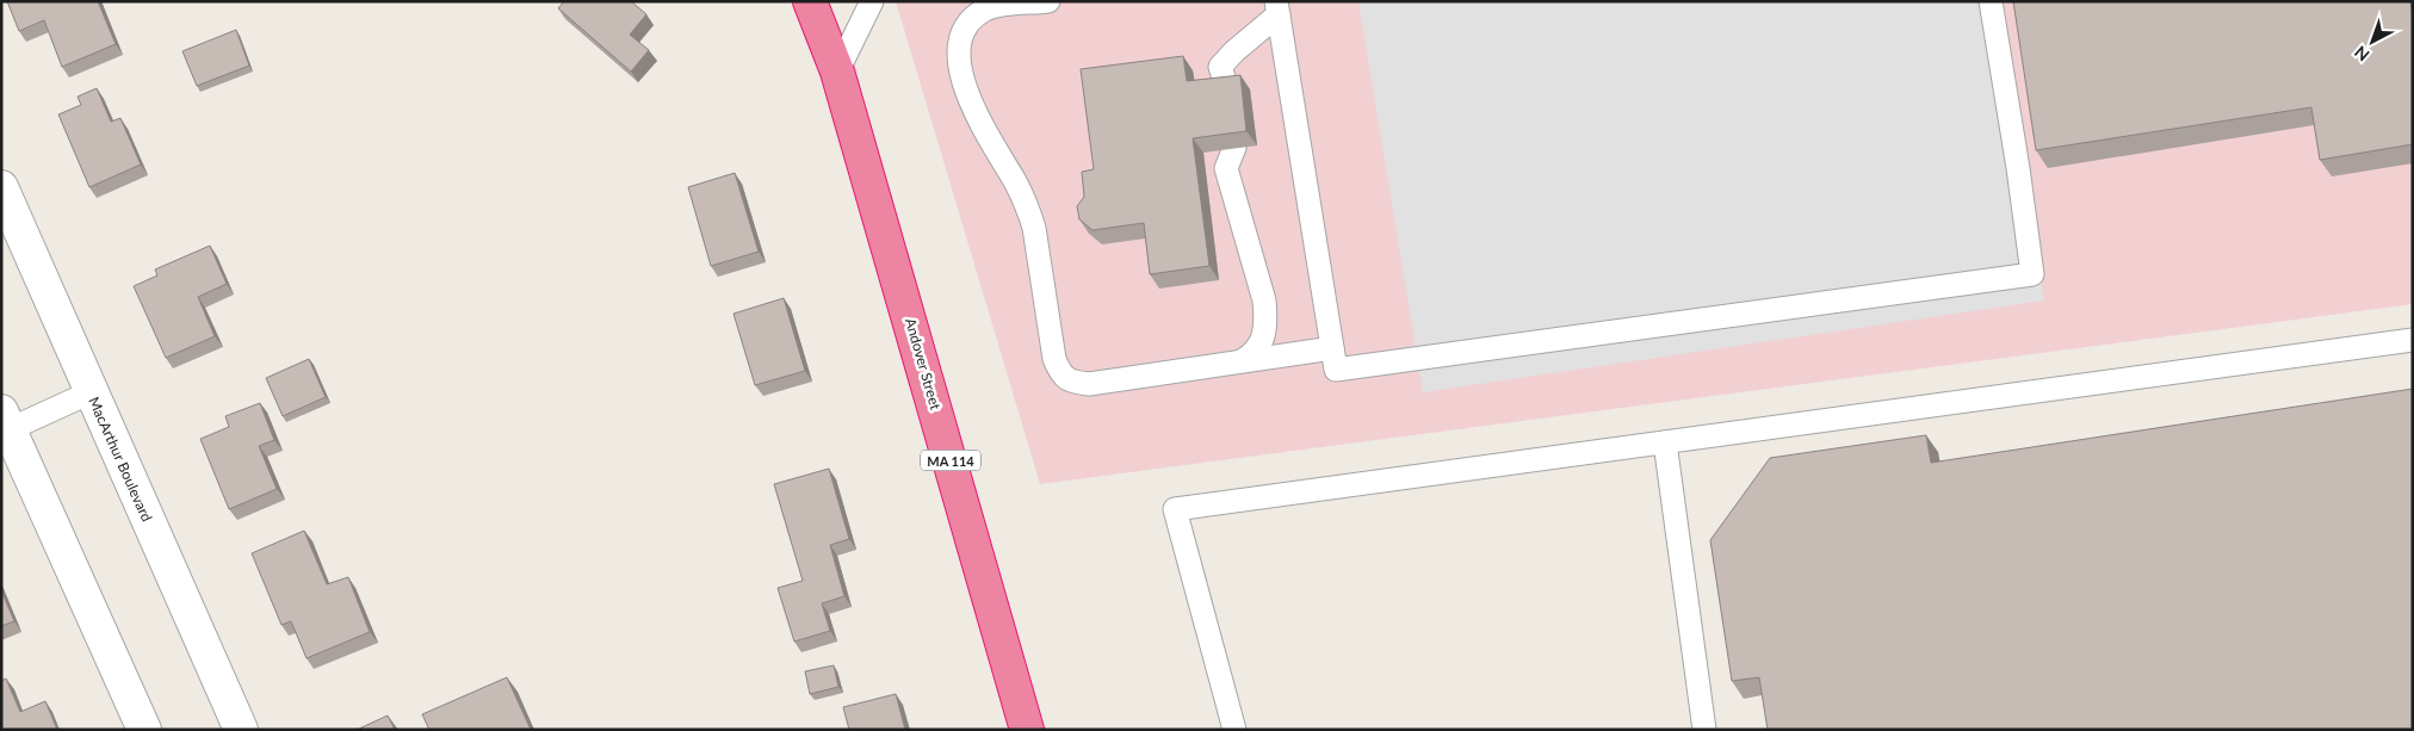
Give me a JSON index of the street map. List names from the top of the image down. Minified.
{"streets":{"highway":["Andover Street","MA 114"],"street":["MacArthur Boulevard"]},"north":"bottom left"}
